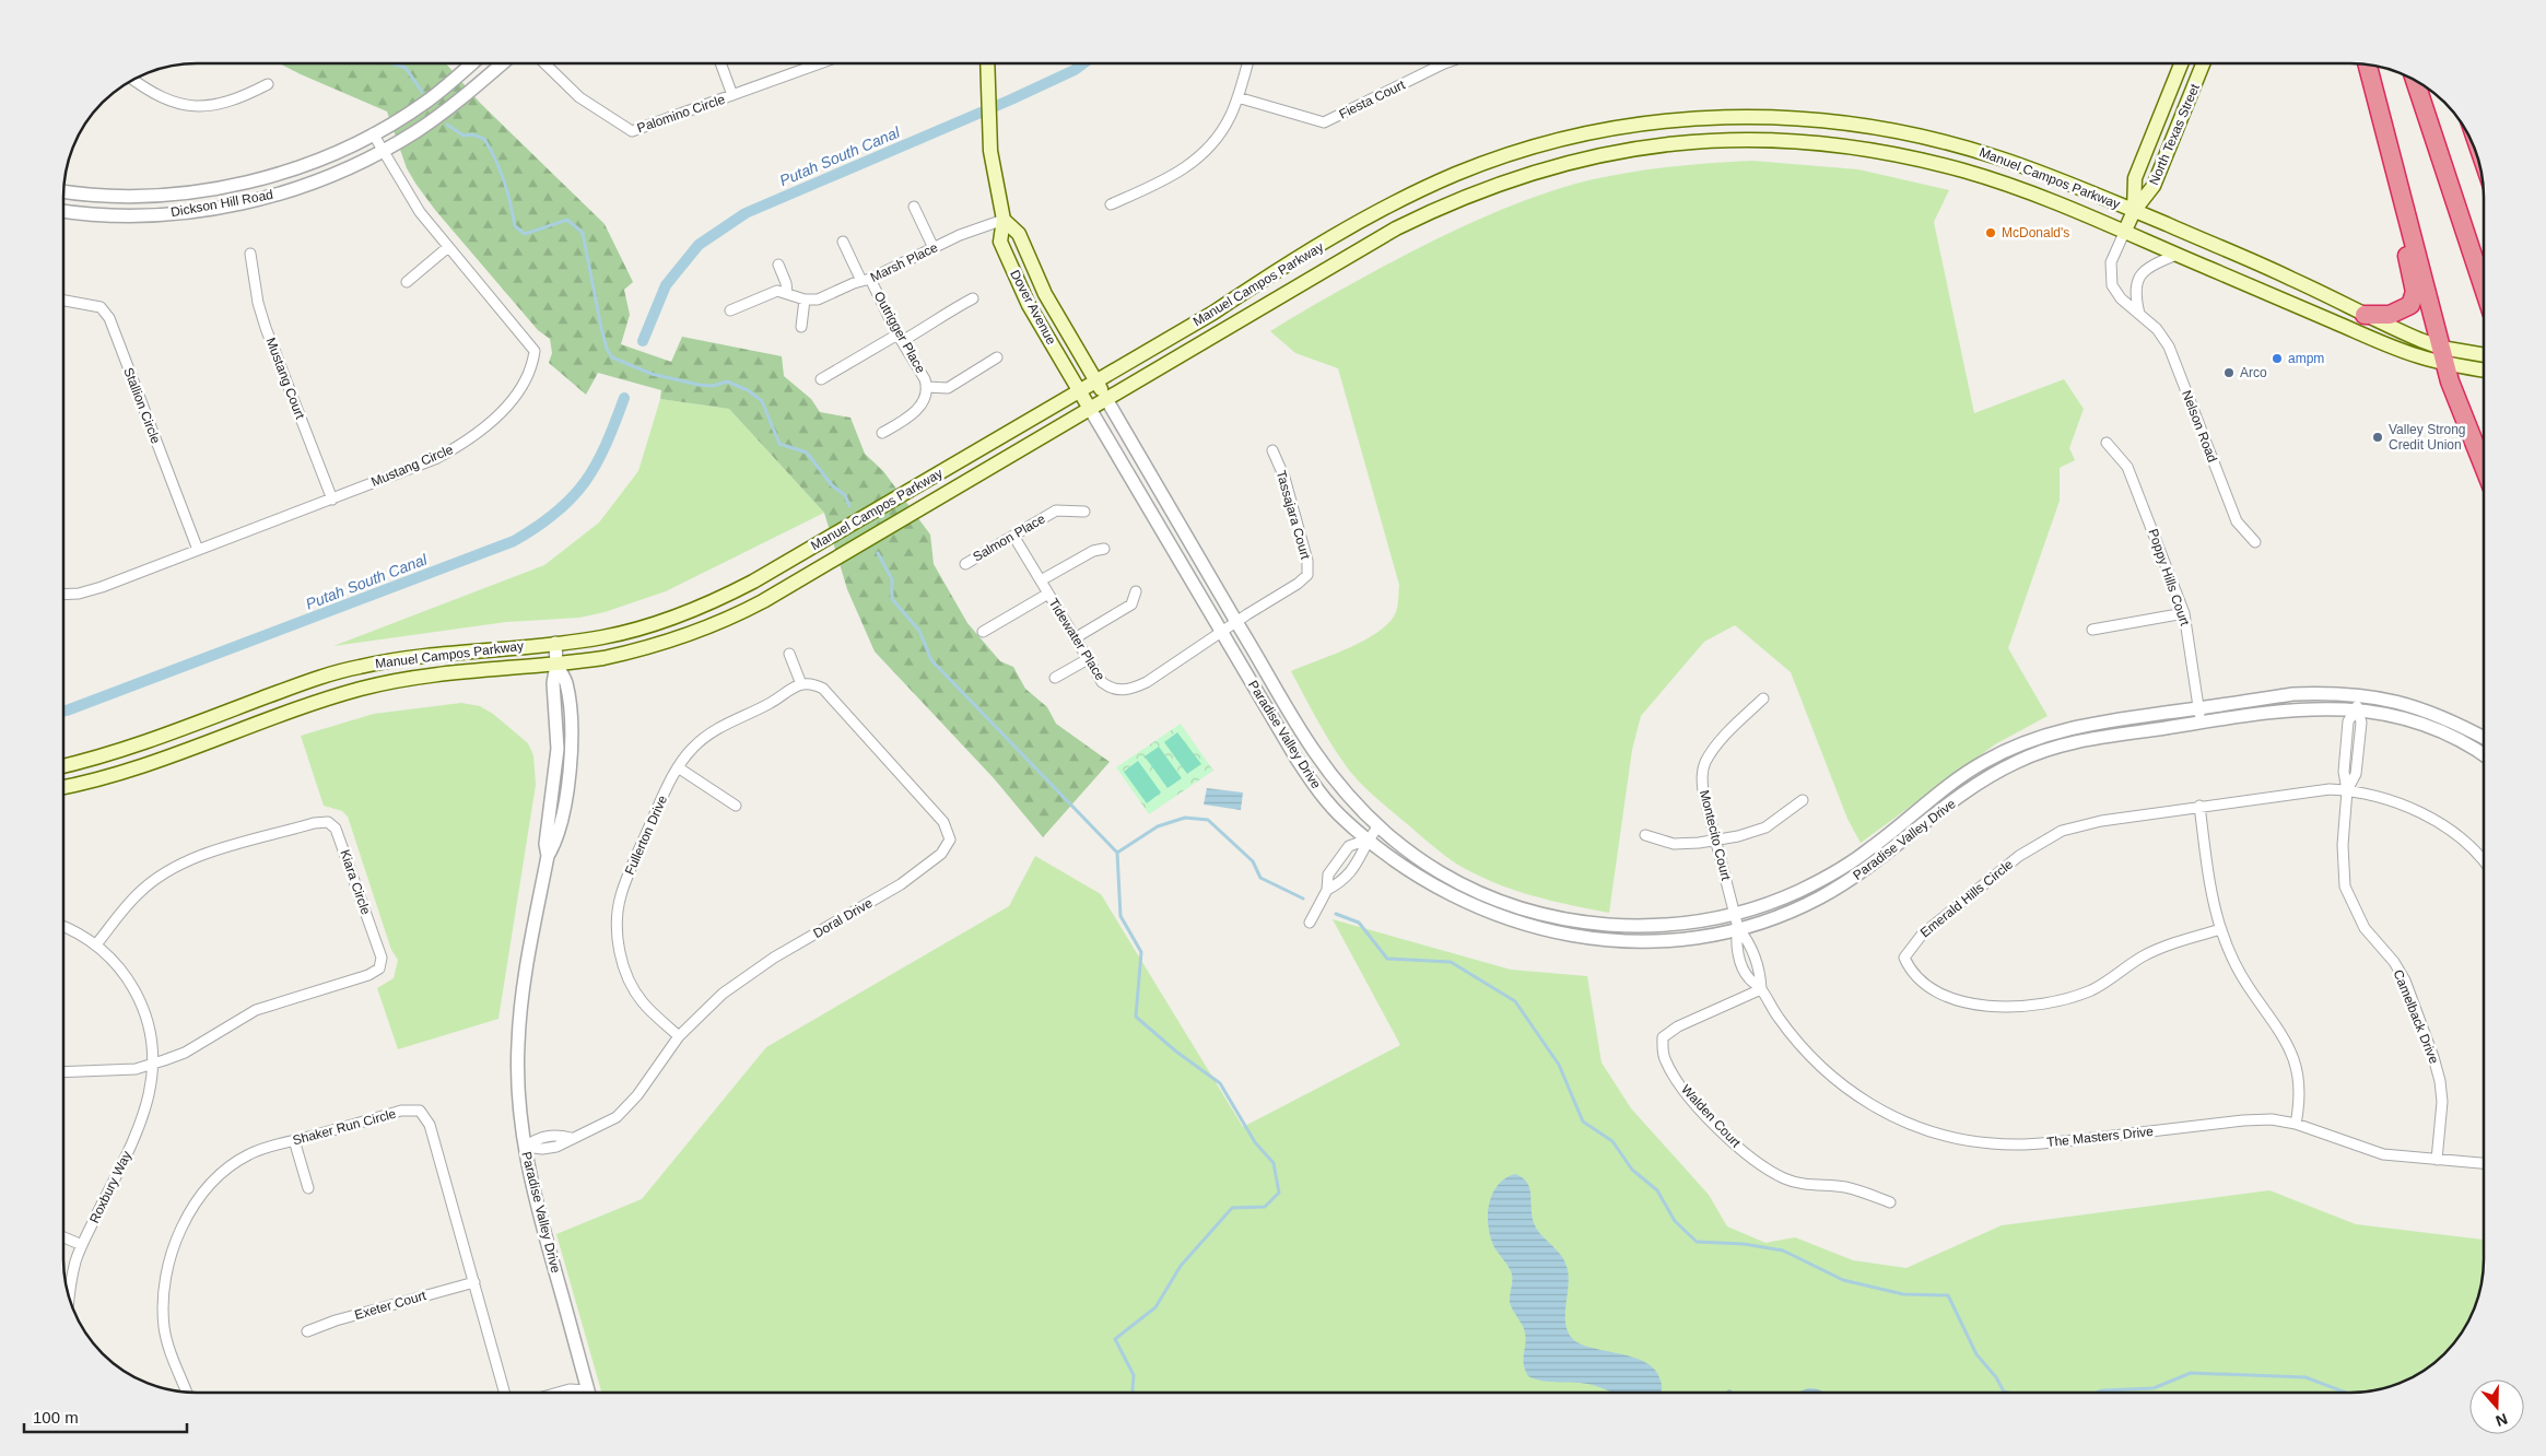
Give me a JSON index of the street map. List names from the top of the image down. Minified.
{"streets":{"main road":["North Texas Street","Manuel Campos Parkway","Dover Avenue","Paradise Valley Drive"],"street":["Fiesta Court","Palomino Circle","Dickson Hill Road","Marsh Place","Outrigger Place","Mustang Court","Stallion Circle","Nelson Road","Mustang Circle","Tassajara Court","Salmon Place","Poppy Hills Court","Tidewater Place","Fullerton Drive","Montecito Court","Kiara Circle","Emerald Hills Circle","Doral Drive","Camelback Drive","Walden Court","Shaker Run Circle","The Masters Drive","Roxbury Way","Exeter Court"]},"crossings":[["North Texas Street","Manuel Campos Parkway"],["North Texas Street","Nelson Road"],["Manuel Campos Parkway","Dover Avenue"],["Manuel Campos Parkway","Nelson Road"],["Manuel Campos Parkway","Paradise Valley Drive"],["Dickson Hill Road","Mustang Circle"],["Marsh Place","Dover Avenue"],["Marsh Place","Outrigger Place"],["Dover Avenue","Paradise Valley Drive"],["Mustang Court","Mustang Circle"],["Stallion Circle","Mustang Circle"],["Tassajara Court","Tidewater Place"],["Tassajara Court","Paradise Valley Drive"],["Salmon Place","Tidewater Place"],["Poppy Hills Court","Paradise Valley Drive"],["Tidewater Place","Paradise Valley Drive"],["Paradise Valley Drive","Montecito Court"],["Paradise Valley Drive","Doral Drive"],["Paradise Valley Drive","Camelback Drive"],["Paradise Valley Drive","The Masters Drive"],["Fullerton Drive","Doral Drive"],["Montecito Court","The Masters Drive"],["Kiara Circle","Roxbury Way"],["Emerald Hills Circle","Camelback Drive"],["Camelback Drive","The Masters Drive"],["Walden Court","The Masters Drive"],["Shaker Run Circle","Exeter Court"]],"water":["Putah South Canal"],"places":["McDonald's","ampm","Arco","Valley Strong Credit Union"],"scale_bar":"100 m","north":"bottom"}
